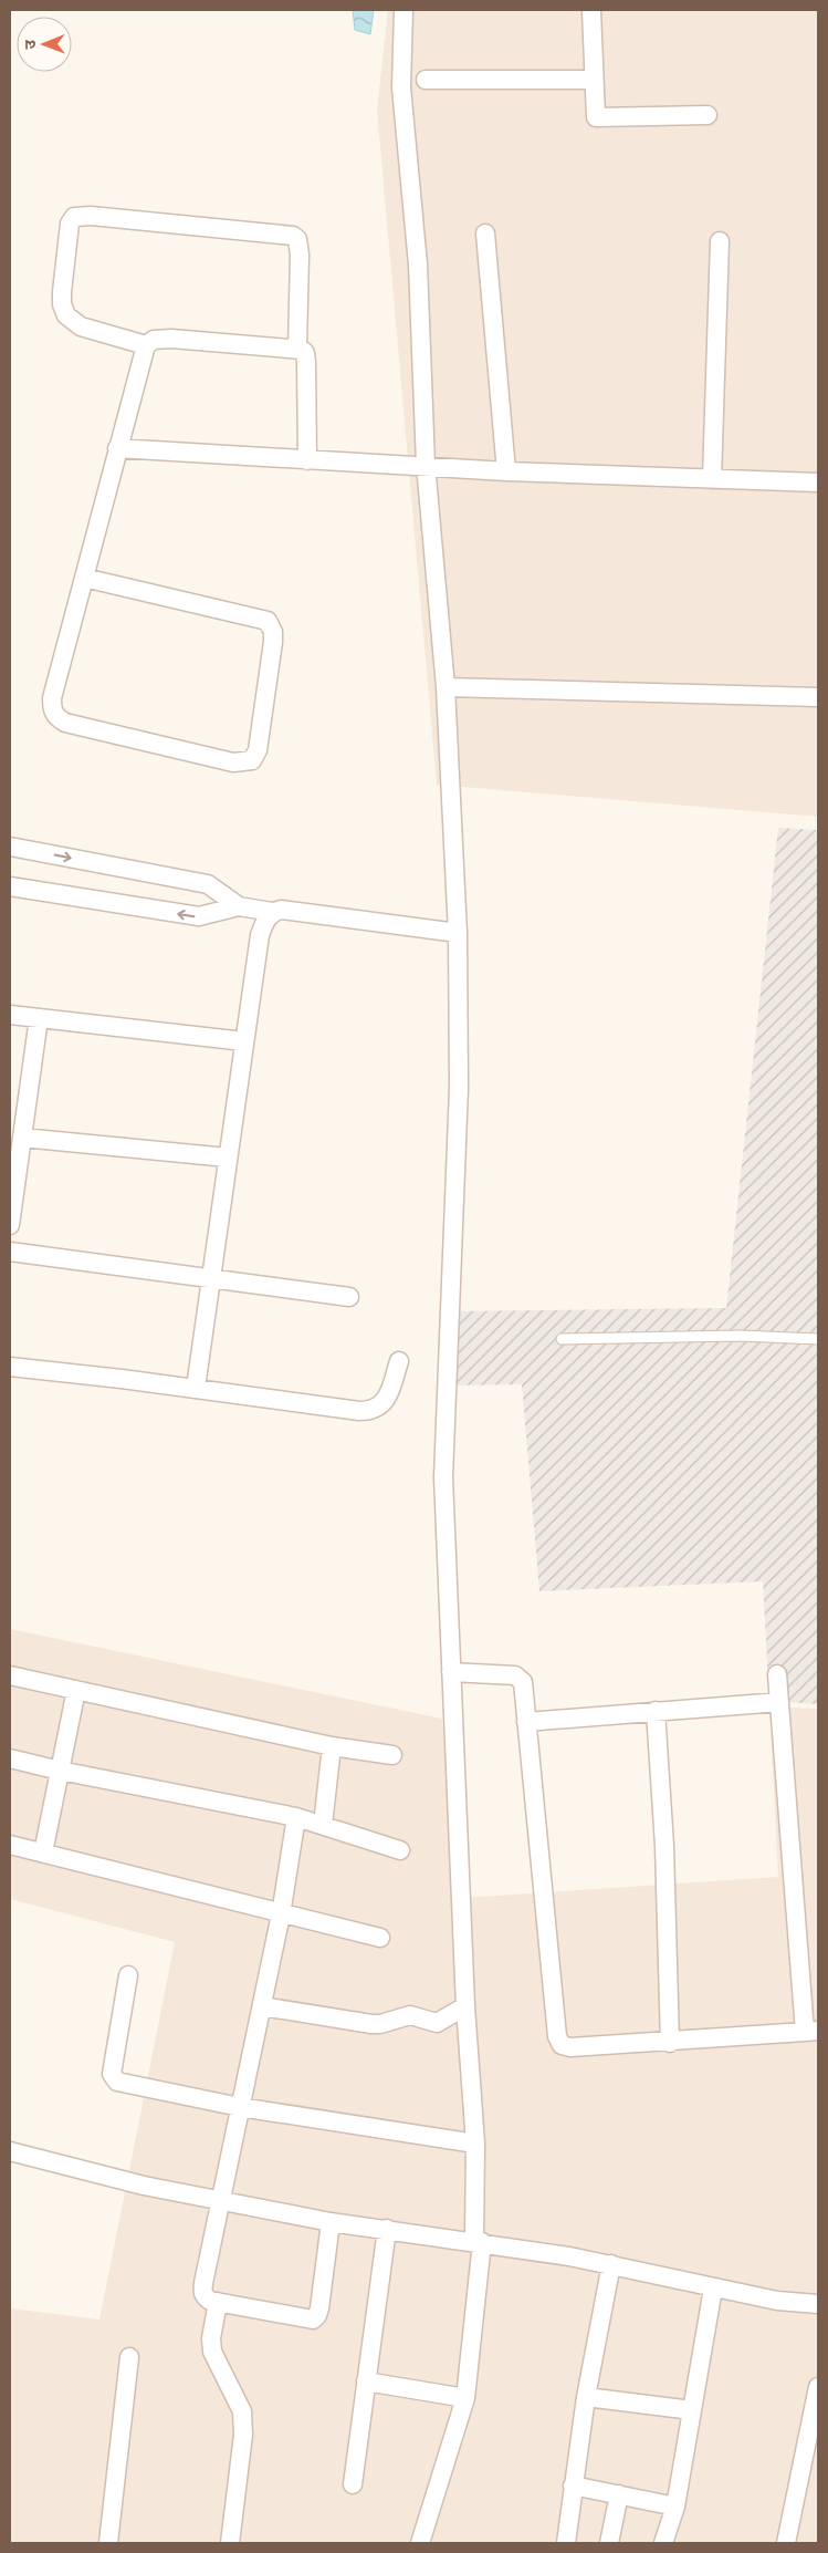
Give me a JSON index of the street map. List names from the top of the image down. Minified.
{"north":"left"}
